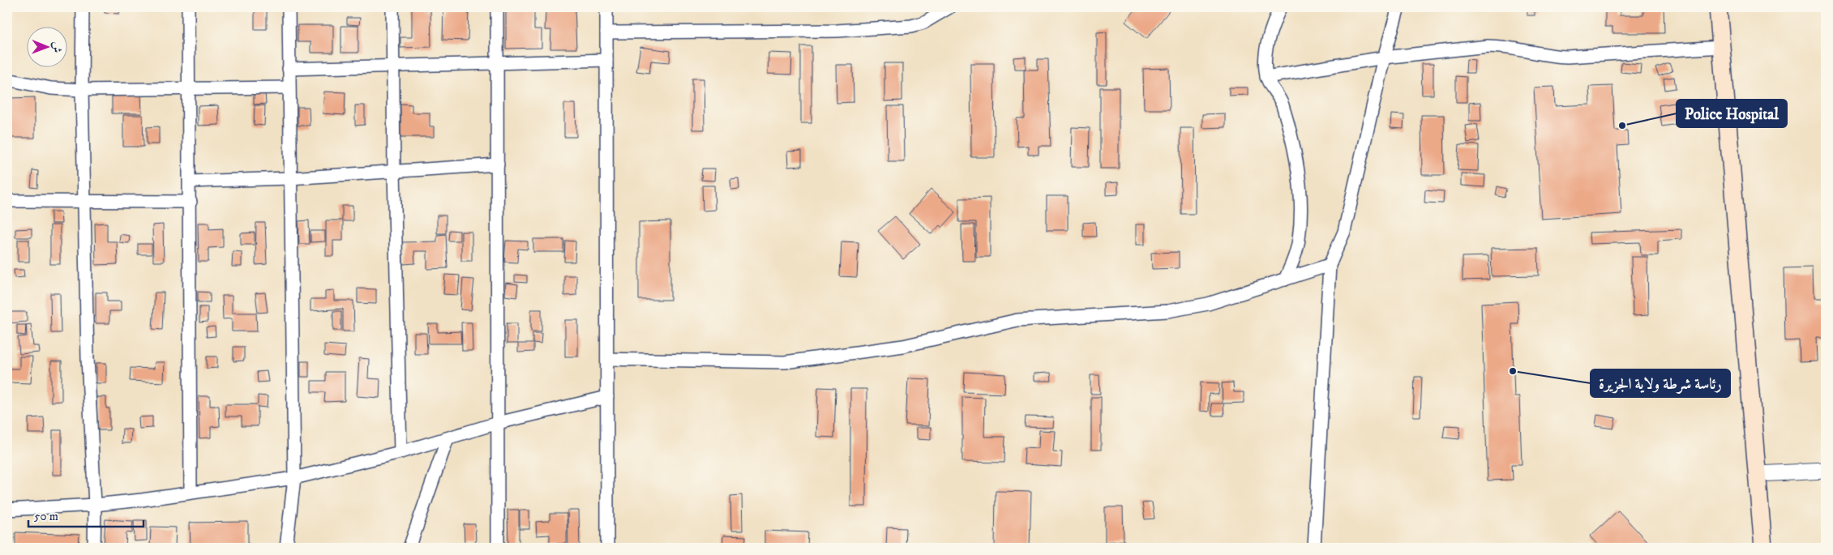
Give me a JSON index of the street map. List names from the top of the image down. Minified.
{"places":["Police Hospital","رئاسة شرطة ولاية الجزيرة"],"scale_bar":"50 m","north":"right"}
